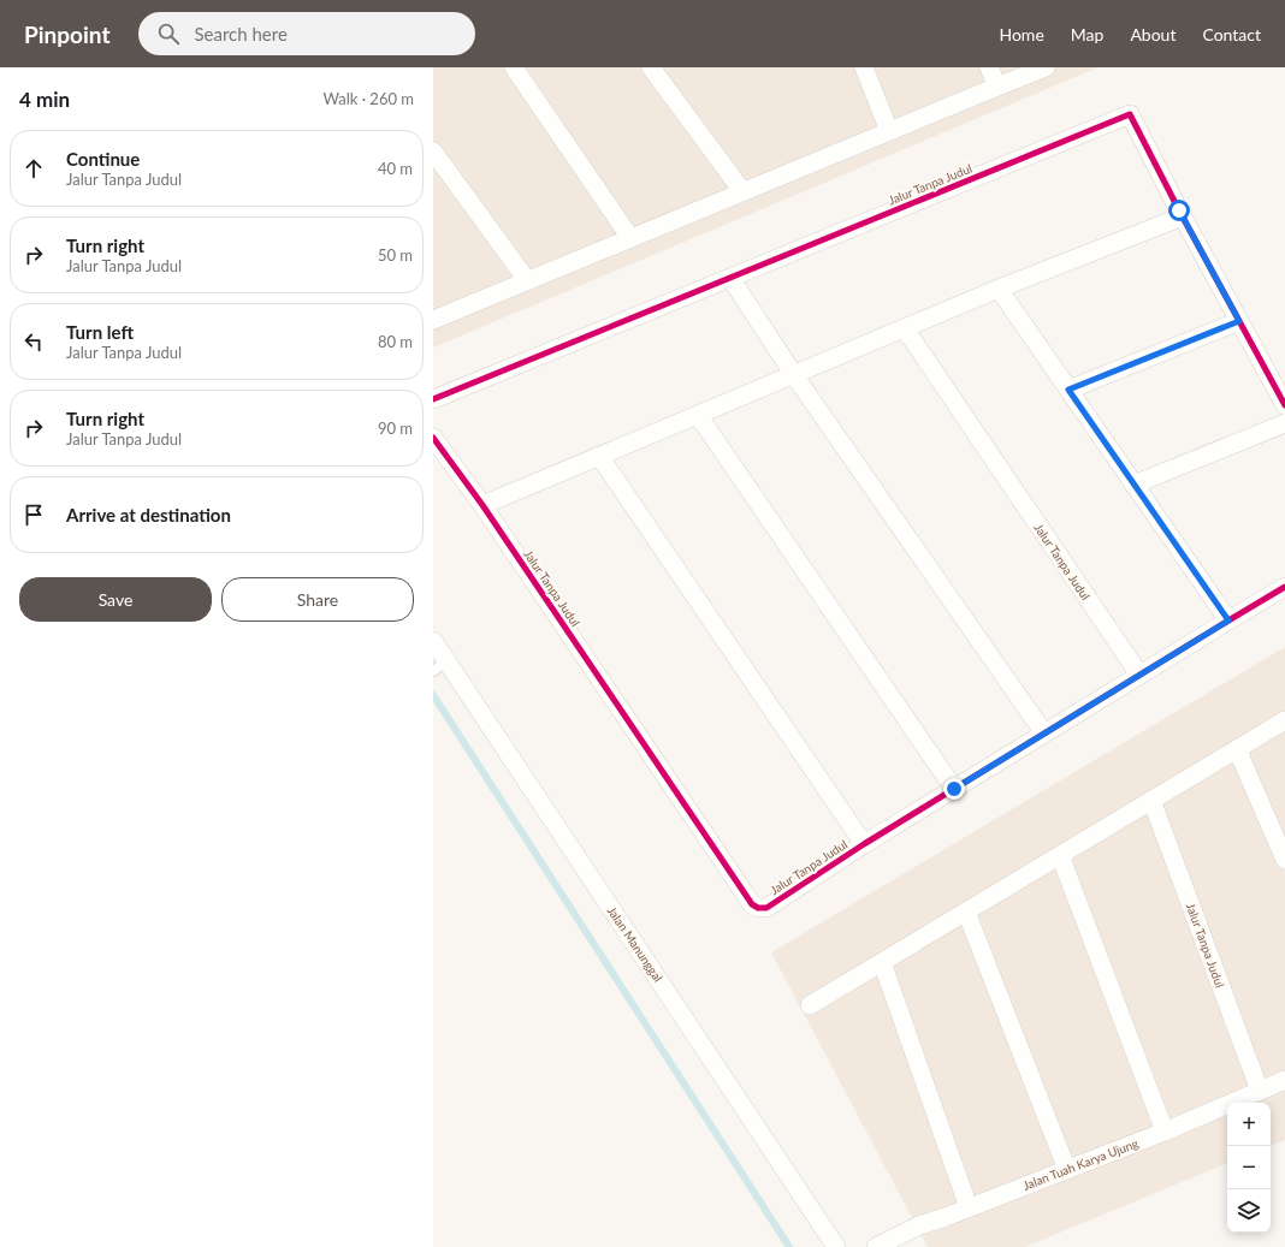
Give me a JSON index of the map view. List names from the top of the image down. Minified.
{"streets":{"street":["Jalur Tanpa Judul","Jalan Manunggal","Jalan Tuah Karya Ujung"]},"crossings":[["Jalur Tanpa Judul","Jalan Tuah Karya Ujung"]],"page":{"header":"Pinpoint","search":"Search here","nav":["Home","Map","About","Contact"],"heading":["4 min","Walk · 260 m"],"list":[["Continue","Jalur Tanpa Judul","40 m"],["Turn right","Jalur Tanpa Judul","50 m"],["Turn left","Jalur Tanpa Judul","80 m"],["Turn right","Jalur Tanpa Judul","90 m"],"Arrive at destination"],"buttons":["Save","Share"],"map_buttons":["+","−"]}}
